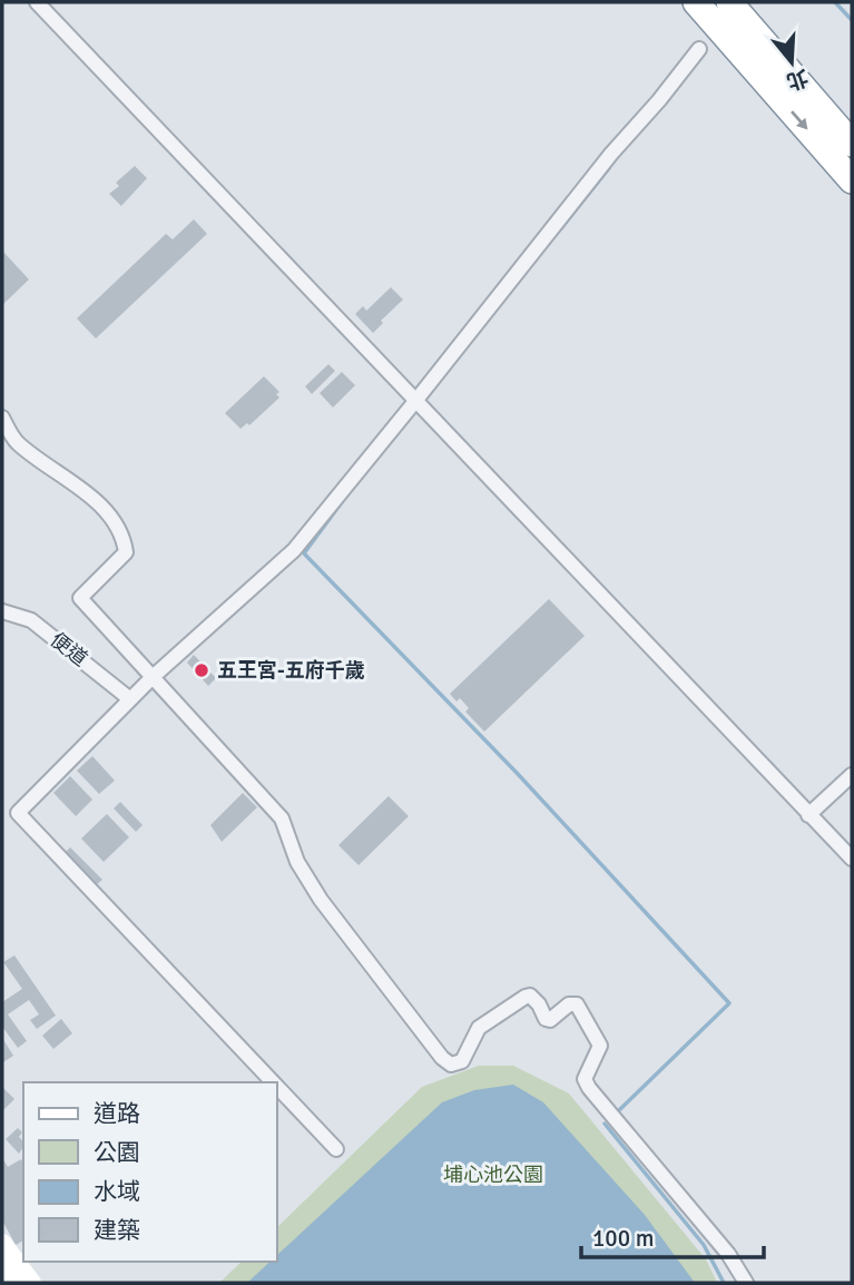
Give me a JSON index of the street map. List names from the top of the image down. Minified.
{"streets":{"street":["便道"]},"parks":["埔心池公園"],"places":["五王宮-五府千歲"],"legend":["道路","公園","水域","建築"],"scale_bar":"100 m","north":"bottom"}
